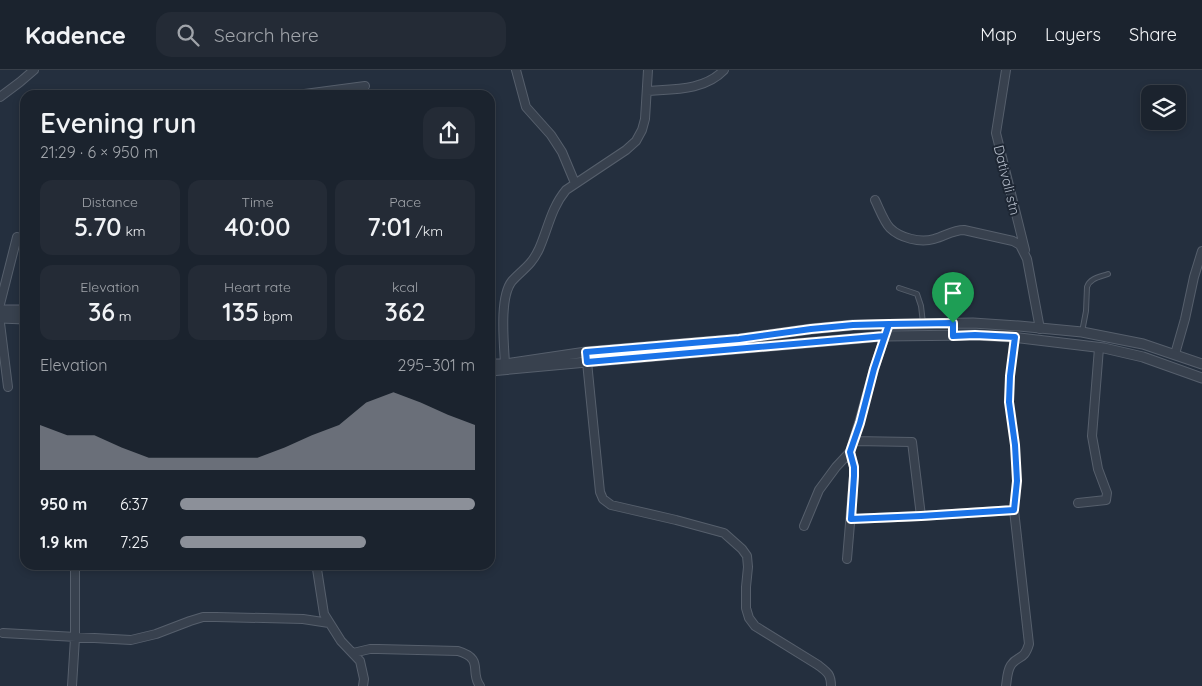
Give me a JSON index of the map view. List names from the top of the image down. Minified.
{"streets":{"street":["Dativali stn"]},"page":{"header":"Kadence","search":"Search here","nav":["Map","Layers","Share"],"heading":["Evening run","21:29 · 6 × 950 m"],"stats":[["Distance","5.70 km"],["Time","40:00"],["Pace","7:01 /km"],["Elevation","36 m"],["Heart rate","135 bpm"],["kcal","362"]],"chart":["Elevation","295–301 m"],"list":[{"name":"950 m","note":"6:37"},{"name":"1.9 km","note":"7:25"}]}}
